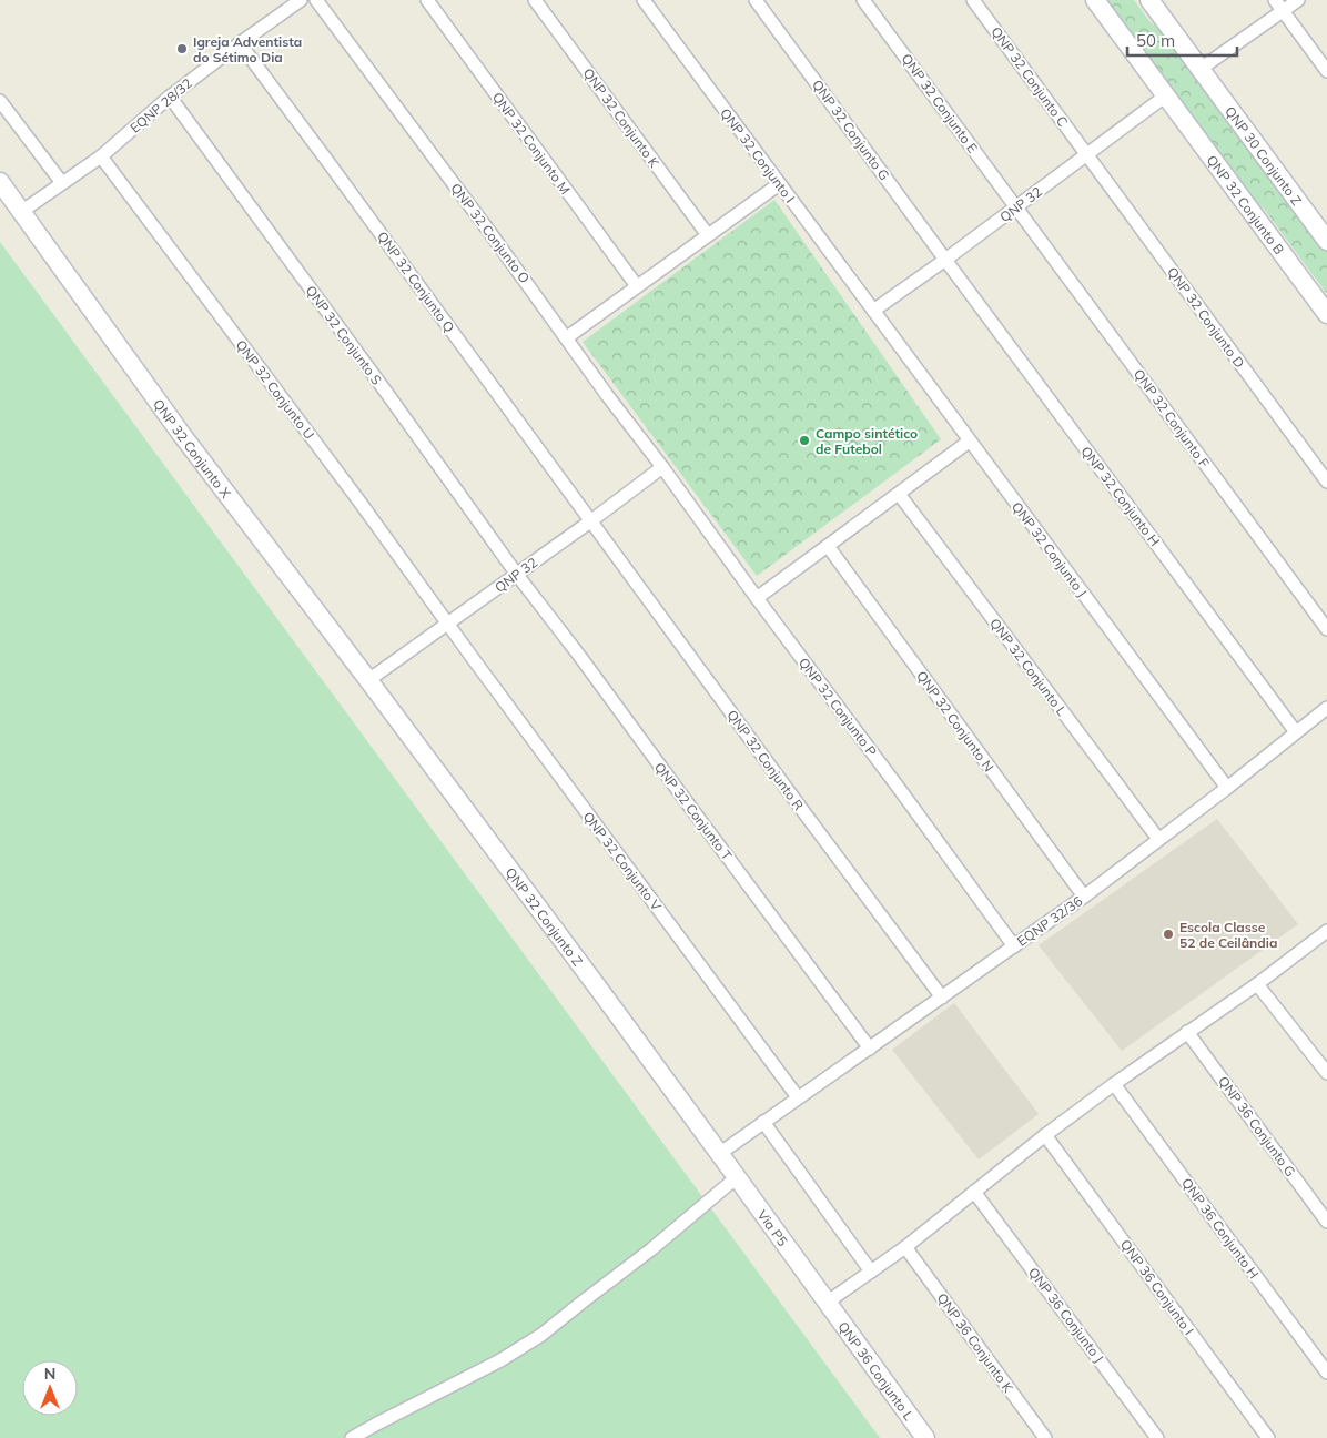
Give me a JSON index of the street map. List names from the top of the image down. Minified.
{"streets":{"street":["QNP 32 Conjunto C","QNP 32 Conjunto E","EQNP 28/32","QNP 32 Conjunto K","QNP 32 Conjunto G","QNP 32 Conjunto M","QNP 30 Conjunto Z","QNP 32 Conjunto I","QNP 32","QNP 32 Conjunto B","QNP 32 Conjunto O","QNP 32 Conjunto Q","QNP 32 Conjunto D","QNP 32 Conjunto S","QNP 32 Conjunto U","QNP 32 Conjunto F","QNP 32 Conjunto X","QNP 32 Conjunto H","QNP 32 Conjunto J","QNP 32 Conjunto L","QNP 32 Conjunto P","QNP 32 Conjunto N","QNP 32 Conjunto R","QNP 32 Conjunto T","QNP 32 Conjunto V","QNP 32 Conjunto Z","EQNP 32/36","QNP 36 Conjunto G","Via P5","QNP 36 Conjunto H","QNP 36 Conjunto I","QNP 36 Conjunto J","QNP 36 Conjunto K","QNP 36 Conjunto L"]},"crossings":[["QNP 32 Conjunto C","QNP 32"],["QNP 32 Conjunto C","QNP 32 Conjunto D"],["QNP 32 Conjunto E","QNP 32"],["QNP 32 Conjunto E","QNP 32 Conjunto F"],["EQNP 28/32","QNP 32 Conjunto Q"],["EQNP 28/32","QNP 32 Conjunto S"],["EQNP 28/32","QNP 32 Conjunto U"],["EQNP 28/32","QNP 32 Conjunto X"],["QNP 32 Conjunto G","QNP 32"],["QNP 32 Conjunto G","QNP 32 Conjunto H"],["QNP 32 Conjunto I","QNP 32"],["QNP 32 Conjunto I","QNP 32 Conjunto J"],["QNP 32","QNP 32 Conjunto B"],["QNP 32","QNP 32 Conjunto O"],["QNP 32","QNP 32 Conjunto Q"],["QNP 32","QNP 32 Conjunto D"],["QNP 32","QNP 32 Conjunto S"],["QNP 32","QNP 32 Conjunto U"],["QNP 32","QNP 32 Conjunto F"],["QNP 32","QNP 32 Conjunto X"],["QNP 32","QNP 32 Conjunto H"],["QNP 32","QNP 32 Conjunto J"],["QNP 32","QNP 32 Conjunto P"],["QNP 32","QNP 32 Conjunto R"],["QNP 32","QNP 32 Conjunto T"],["QNP 32","QNP 32 Conjunto V"],["QNP 32","QNP 32 Conjunto Z"],["QNP 32 Conjunto O","QNP 32 Conjunto P"],["QNP 32 Conjunto Q","QNP 32 Conjunto R"],["QNP 32 Conjunto S","QNP 32 Conjunto T"],["QNP 32 Conjunto U","QNP 32 Conjunto V"],["QNP 32 Conjunto X","QNP 32 Conjunto Z"],["QNP 32 Conjunto H","EQNP 32/36"],["QNP 32 Conjunto J","EQNP 32/36"],["QNP 32 Conjunto L","EQNP 32/36"],["QNP 32 Conjunto P","EQNP 32/36"],["QNP 32 Conjunto N","EQNP 32/36"],["QNP 32 Conjunto R","EQNP 32/36"],["QNP 32 Conjunto T","EQNP 32/36"],["QNP 32 Conjunto V","EQNP 32/36"],["QNP 32 Conjunto Z","EQNP 32/36"],["QNP 32 Conjunto Z","Via P5"],["EQNP 32/36","Via P5"],["Via P5","QNP 36 Conjunto L"]],"places":["Igreja Adventista do Sétimo Dia","Campo sintético de Futebol","Escola Classe 52 de Ceilândia"],"scale_bar":"50 m","north":"top"}
